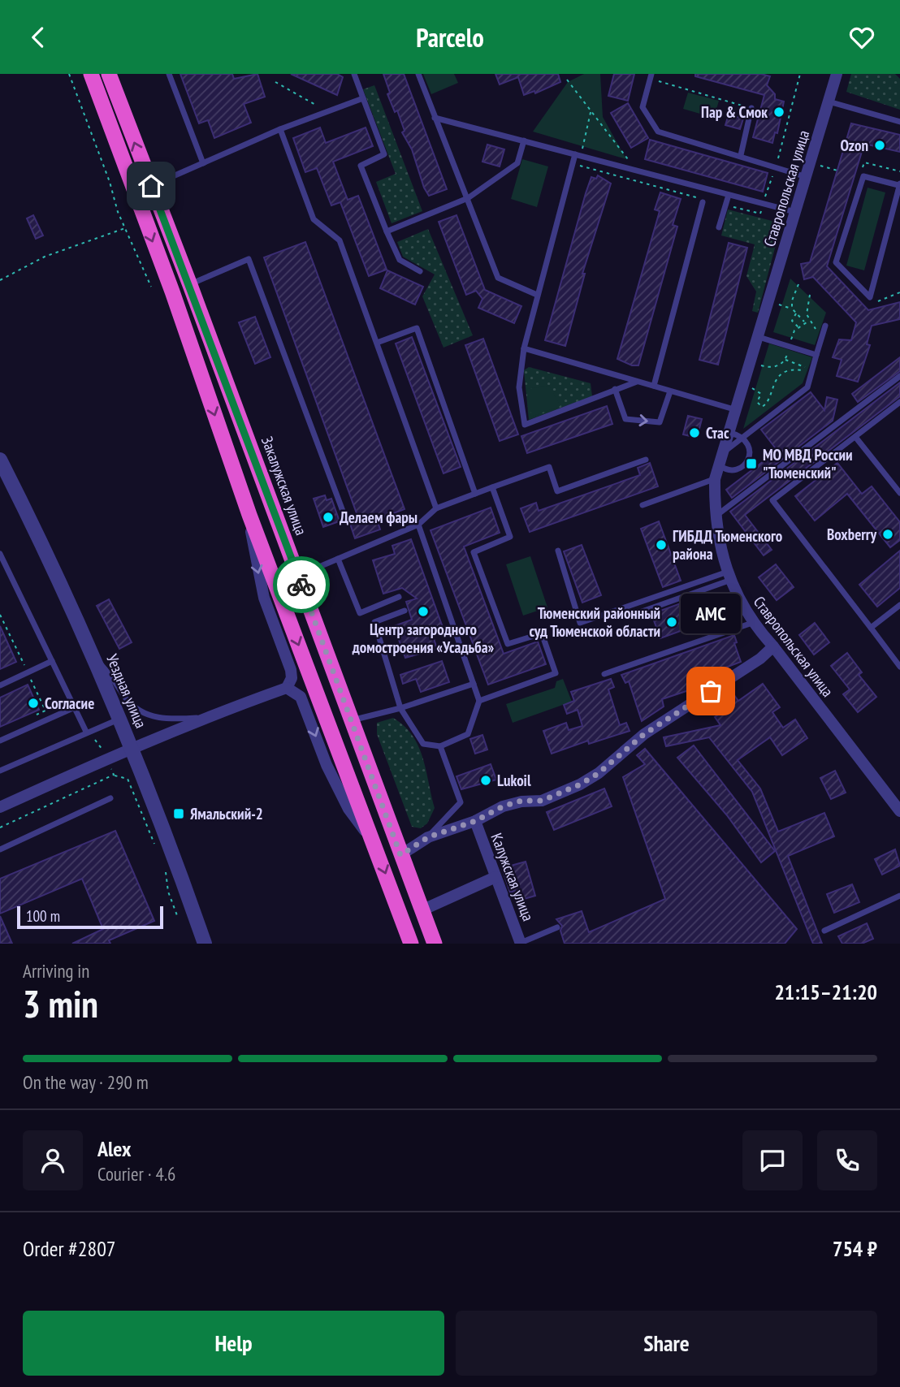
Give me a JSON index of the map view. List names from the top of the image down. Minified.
{"streets":{"highway":["Закалужская улица"],"street":["Ставропольская улица","Уездная улица","Калужская улица"]},"places":{"other":["Пар & Смок","Ozon","Стас","Делаем фары","Boxberry","ГИБДД Тюменского района","Центр загородного домостроения «Усадьба»","Тюменский районный суд Тюменской области","АМС","Согласие","Lukoil"],"transit":["МО МВД России \"Тюменский\"","Ямальский-2"]},"scale_bar":"100 m","page":{"header":"Parcelo","bubble":"АМС","scale":"100 m","heading":["3 min","Arriving in","21:15–21:20"],"panel":["Alex","Courier · 4.6","Order #2807","754 ₽"],"bar":"On the way · 290 m","buttons":["Help","Share"]}}
